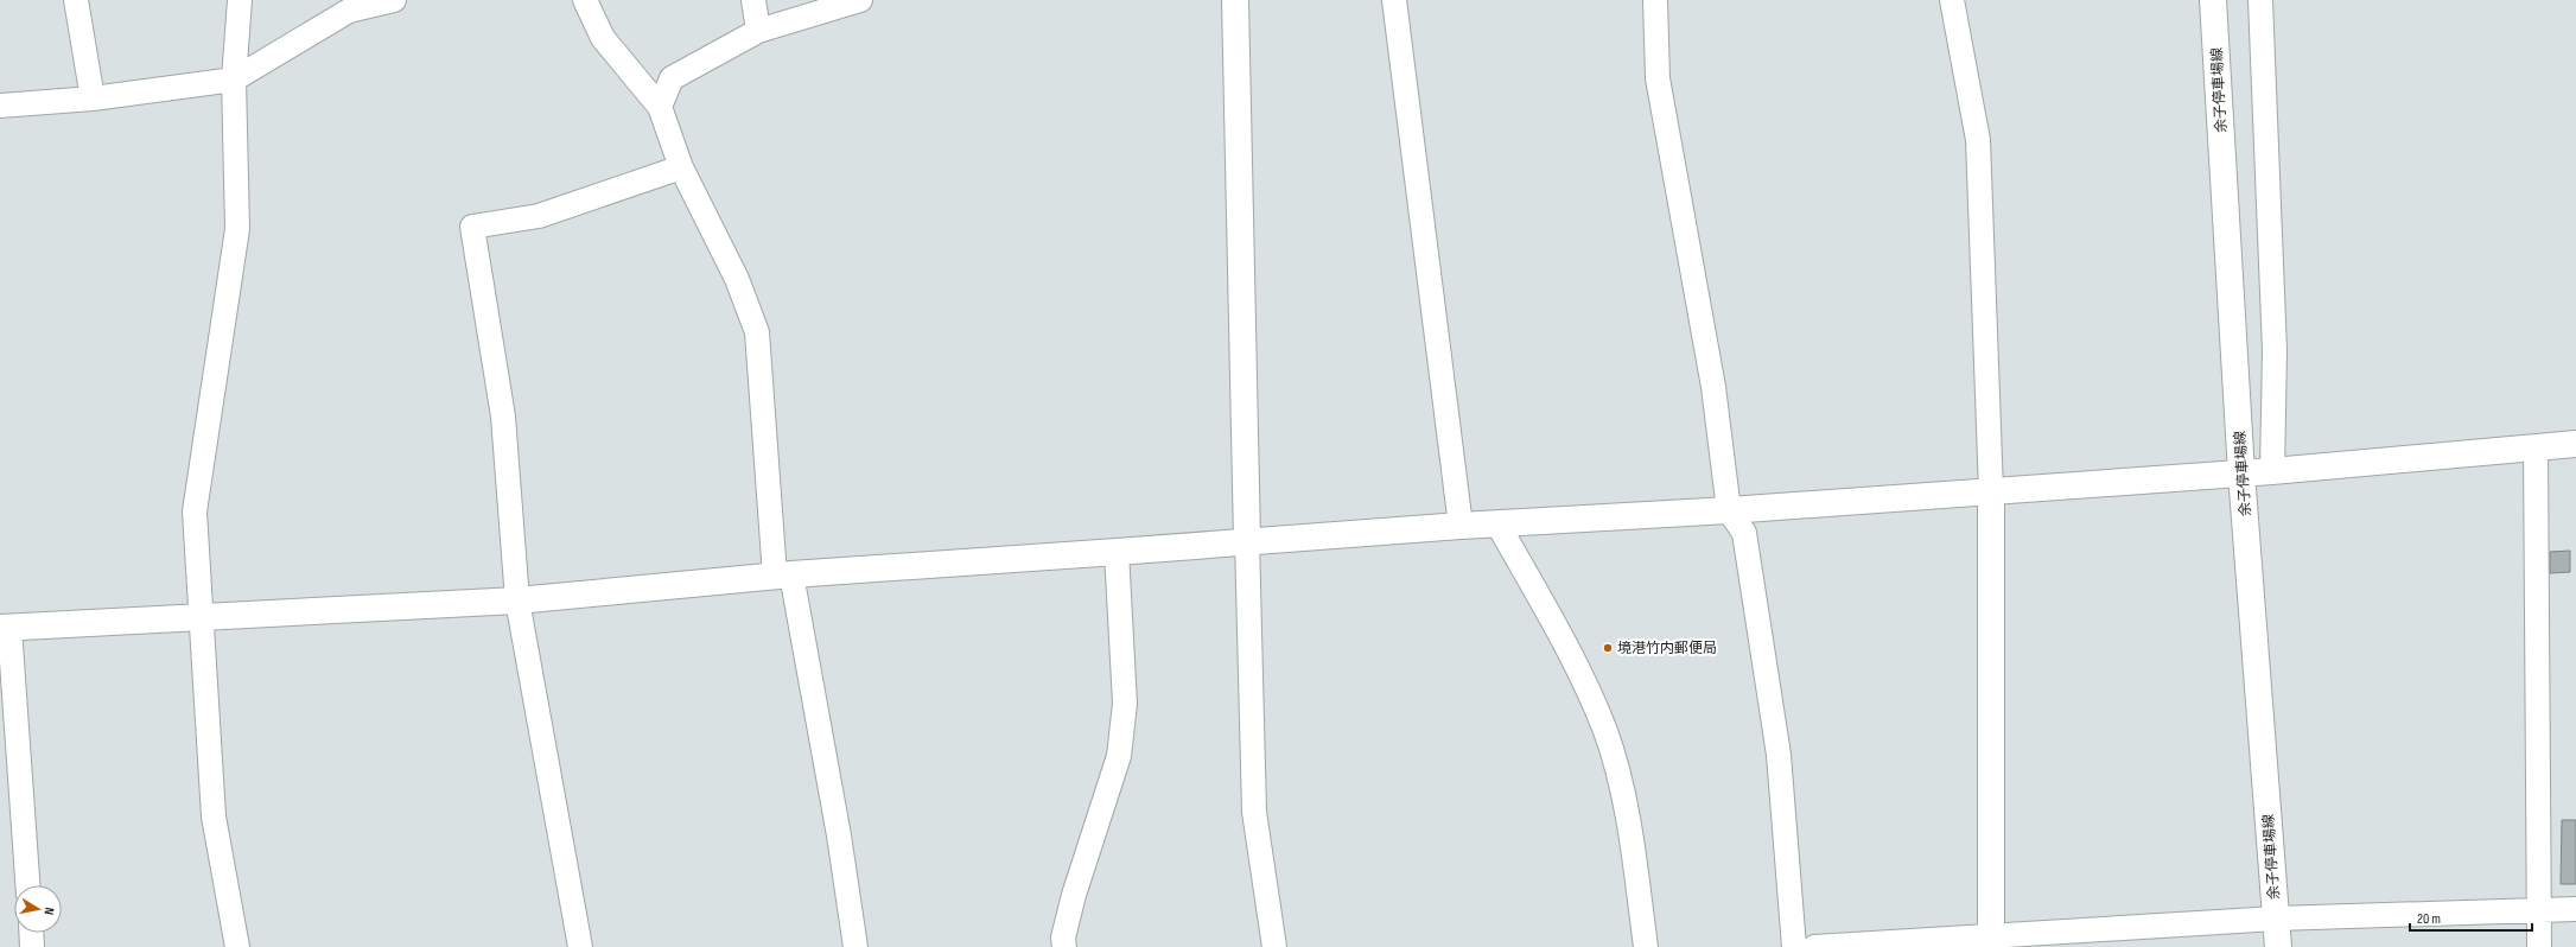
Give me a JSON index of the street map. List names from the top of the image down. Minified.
{"streets":{"street":["余子停車場線"]},"places":["境港竹内郵便局"],"scale_bar":"20 m","north":"right"}
